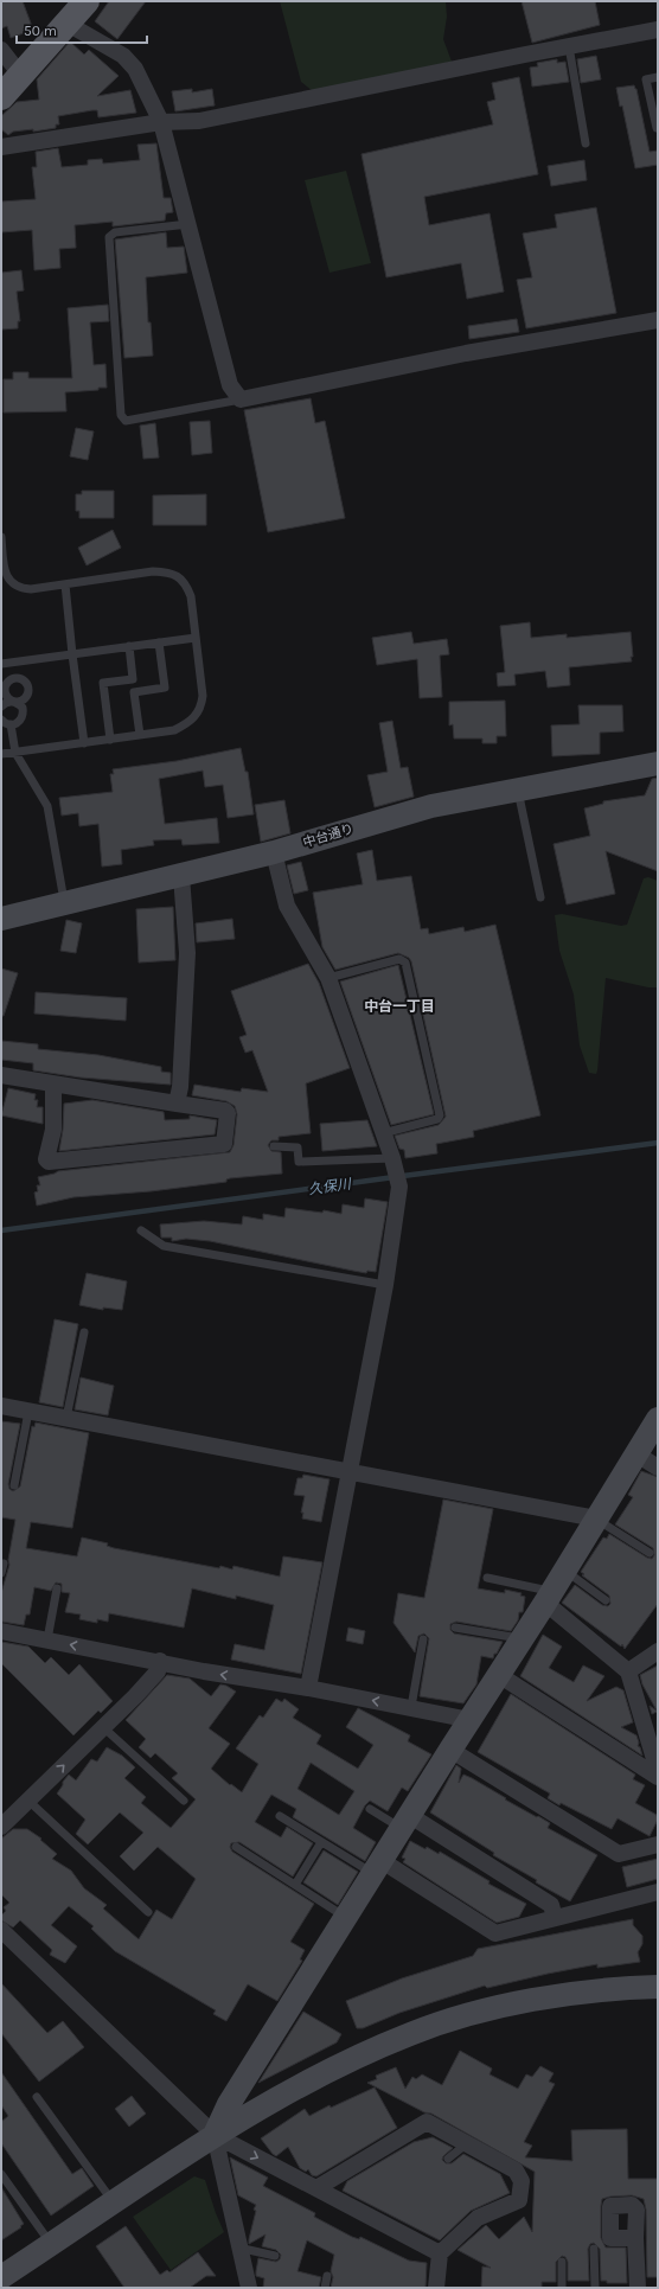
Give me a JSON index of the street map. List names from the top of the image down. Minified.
{"streets":{"street":["中台通り"]},"districts":["中台一丁目"],"water":["久保川"],"scale_bar":"50 m"}
